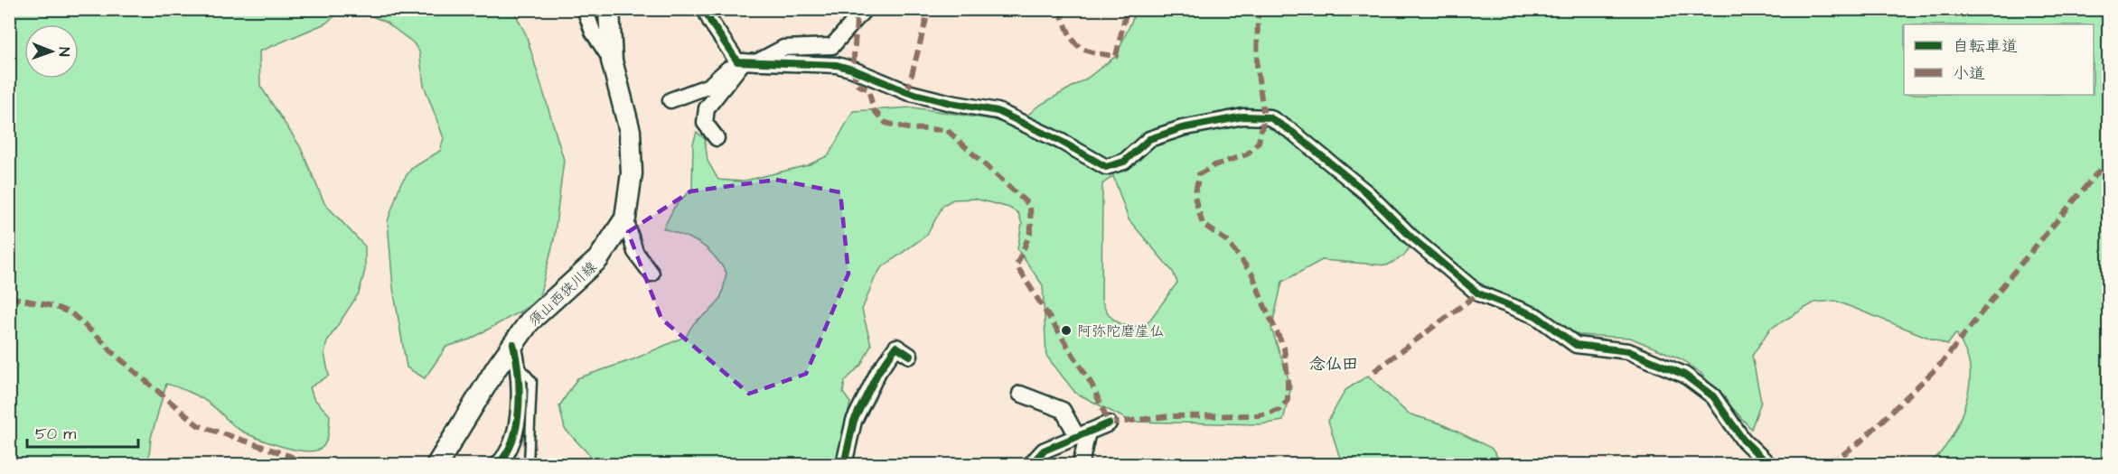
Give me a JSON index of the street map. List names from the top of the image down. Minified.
{"streets":{"main road":["須山西狭川線"]},"districts":["念仏田"],"places":["阿弥陀磨崖仏"],"legend":["自転車道","小道"],"scale_bar":"50 m","north":"right"}
